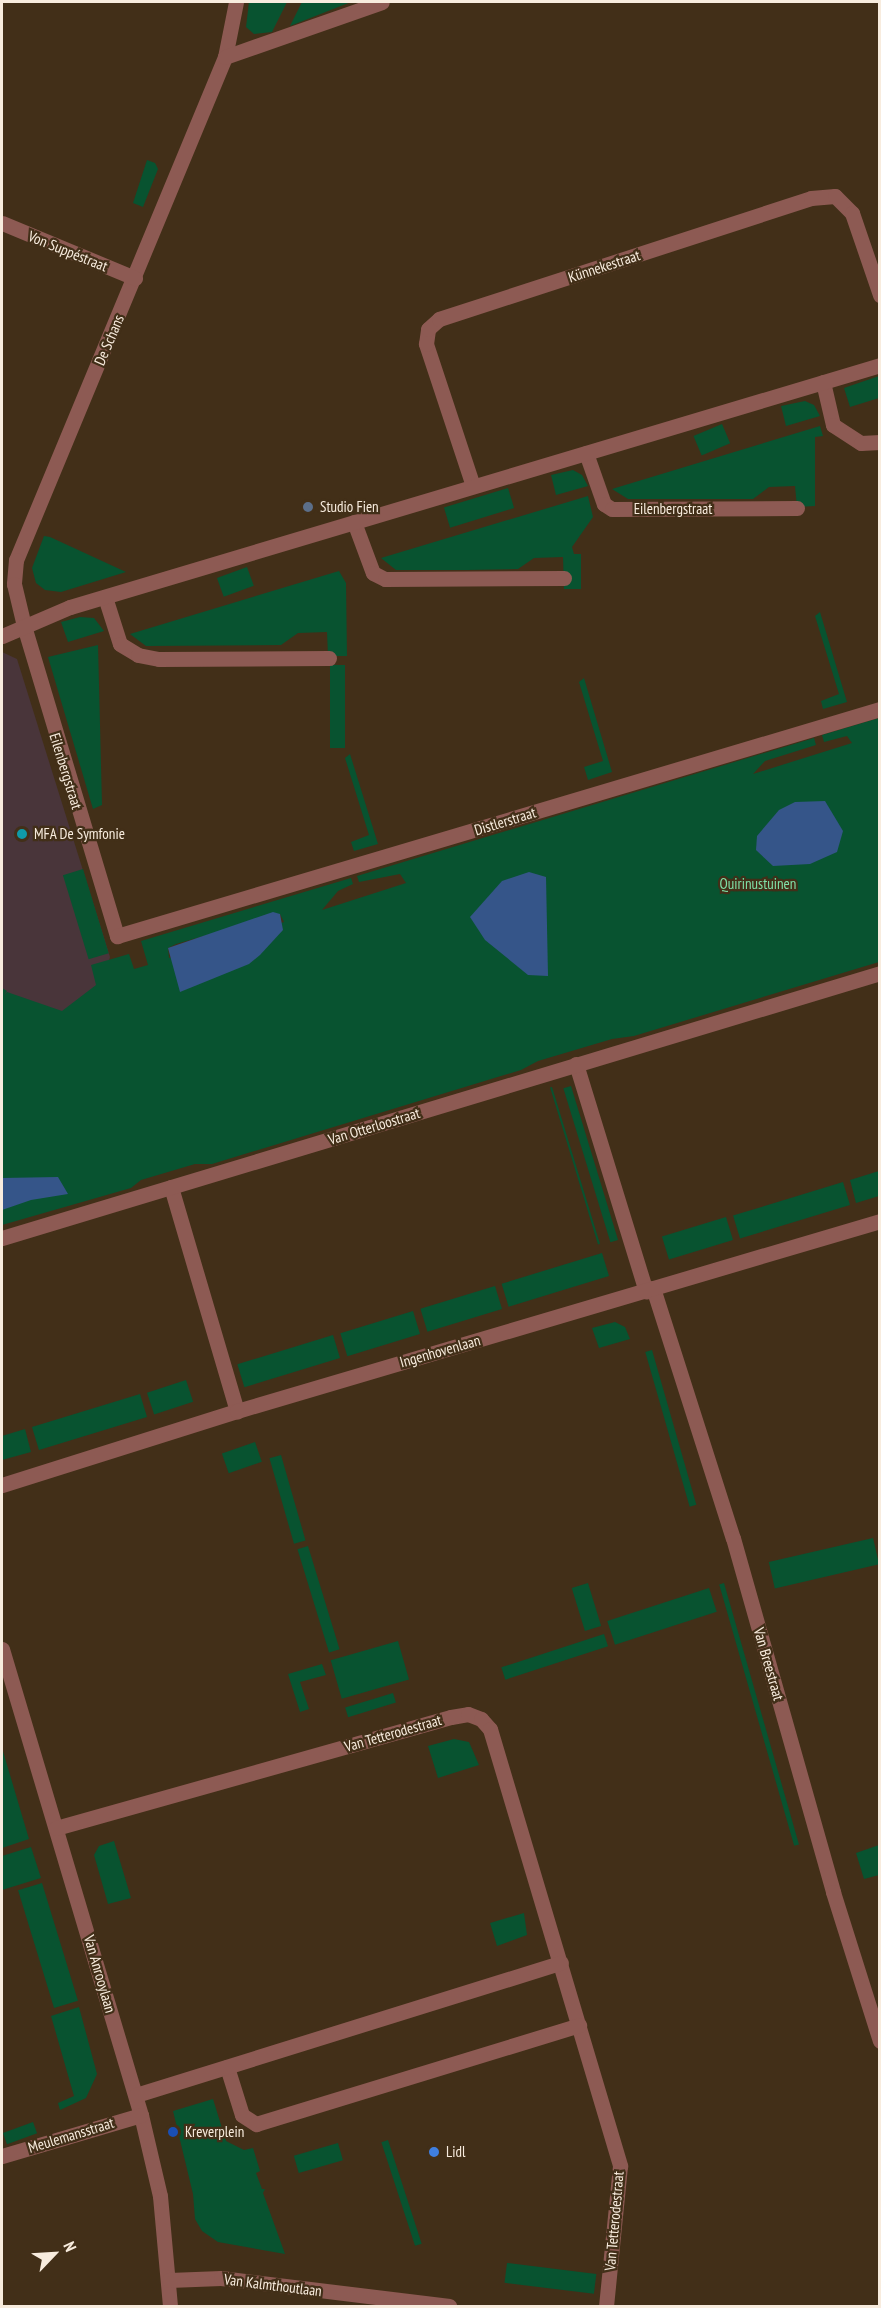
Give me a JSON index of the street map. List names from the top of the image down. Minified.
{"streets":{"street":["Von Suppéstraat","Künnekestraat","De Schans","Eilenbergstraat","Distlerstraat","Van Otterloostraat","Ingenhovenlaan","Van Breestraat","Van Tetterodestraat","Van Anrooylaan","Meulemansstraat","Van Kalmthoutlaan"]},"crossings":[["Von Suppéstraat","De Schans"],["De Schans","Eilenbergstraat"],["Eilenbergstraat","Distlerstraat"],["Ingenhovenlaan","Van Breestraat"],["Van Tetterodestraat","Van Anrooylaan"],["Van Anrooylaan","Meulemansstraat"],["Van Anrooylaan","Van Kalmthoutlaan"]],"parks":["Quirinustuinen"],"places":["Studio Fien","MFA De Symfonie","Kreverplein","Lidl"],"north":"top right"}
